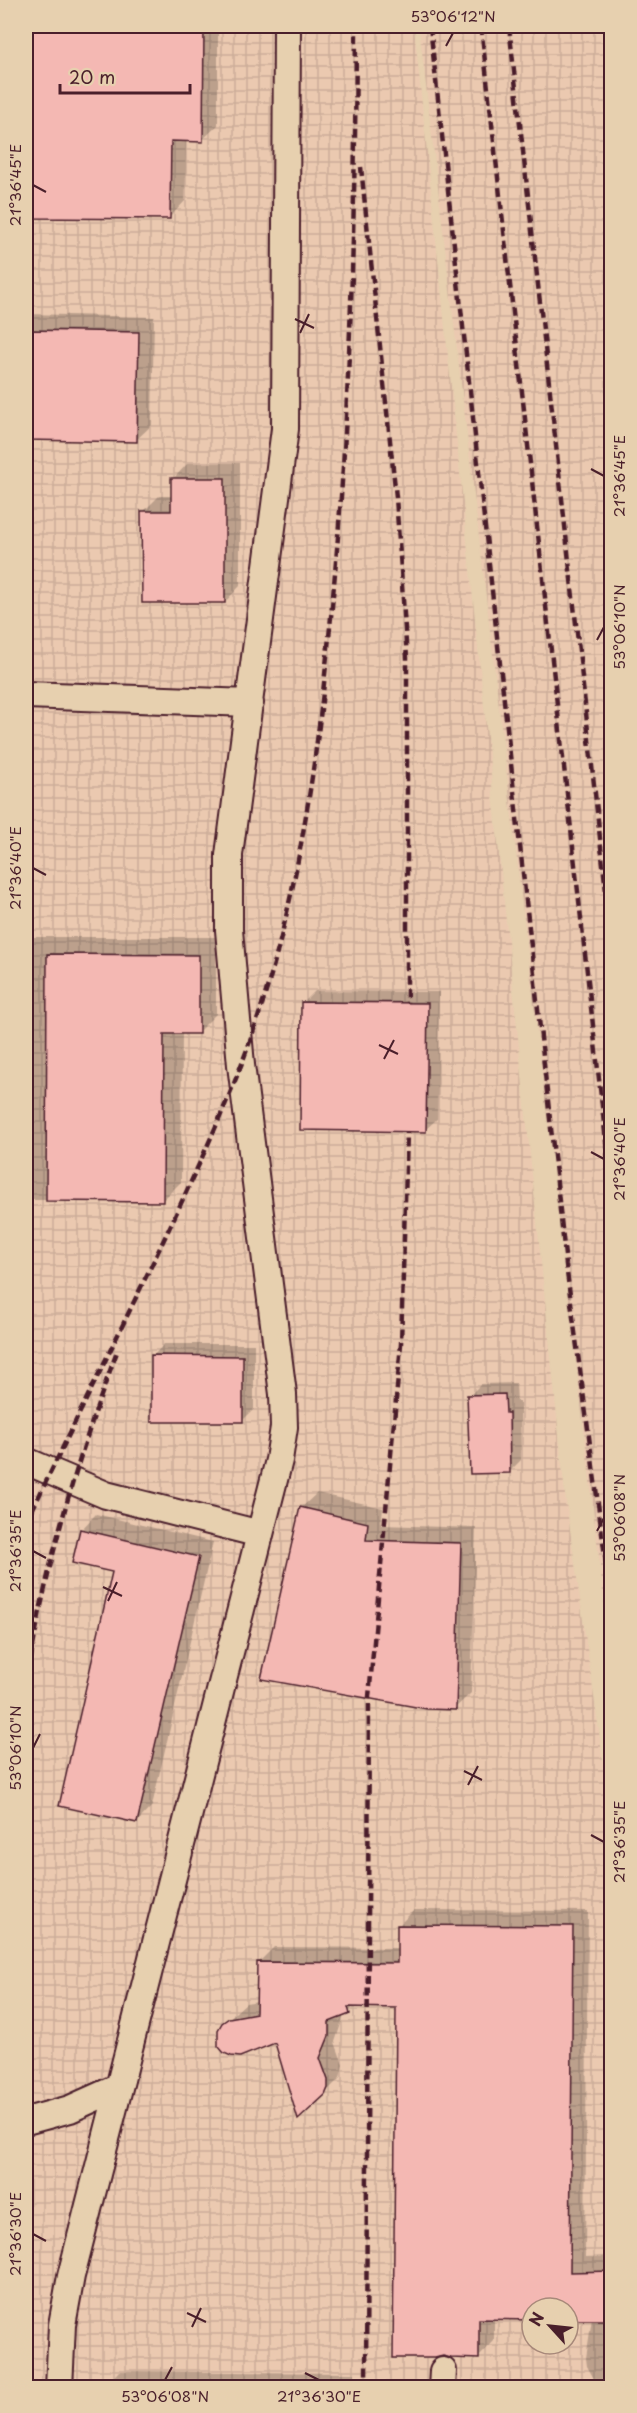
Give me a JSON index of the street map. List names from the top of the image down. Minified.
{"scale_bar":"20 m","north":"top left","coordinates":["53°06'12\"N","21°36'45\"E","53°06'10\"N","21°36'40\"E","53°06'08\"N","21°36'35\"E","21°36'30\"E"]}
